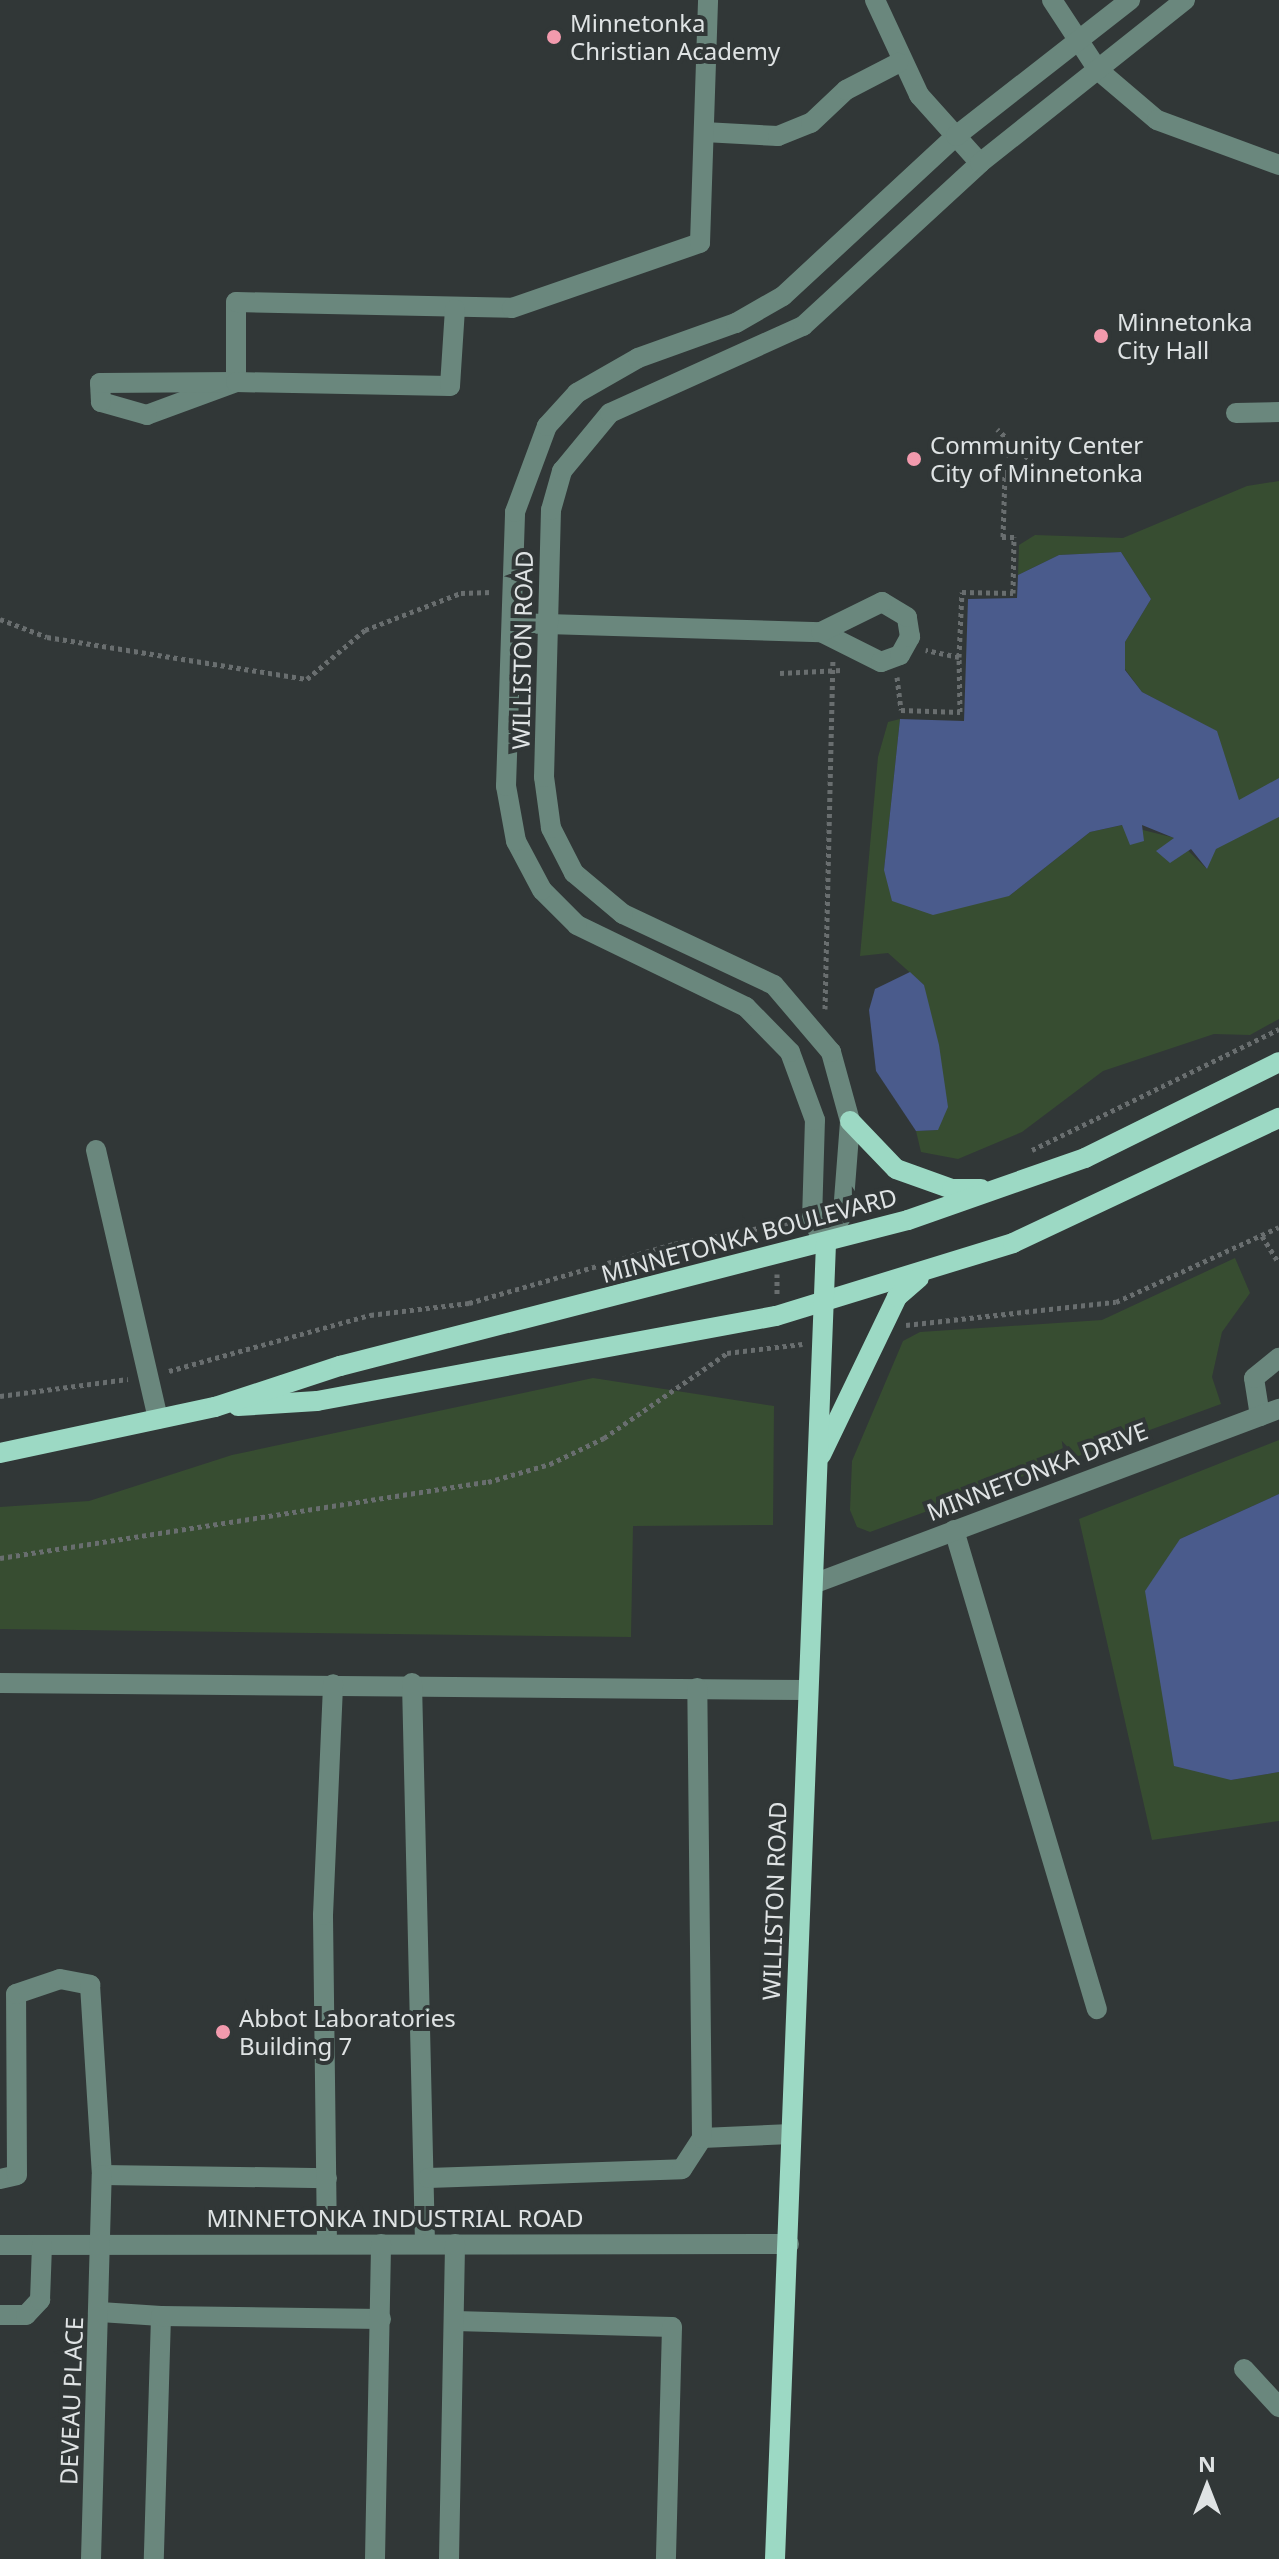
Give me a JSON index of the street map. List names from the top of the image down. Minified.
{"streets":{"main road":["WILLISTON ROAD","MINNETONKA BOULEVARD"],"street":["MINNETONKA DRIVE","MINNETONKA INDUSTRIAL ROAD","DEVEAU PLACE"]},"crossings":[["WILLISTON ROAD","MINNETONKA BOULEVARD"],["WILLISTON ROAD","MINNETONKA DRIVE"],["WILLISTON ROAD","MINNETONKA INDUSTRIAL ROAD"],["MINNETONKA INDUSTRIAL ROAD","DEVEAU PLACE"]],"places":["Minnetonka Christian Academy","Minnetonka City Hall","Community Center City of Minnetonka","Abbot Laboratories Building 7"],"north":"top"}
